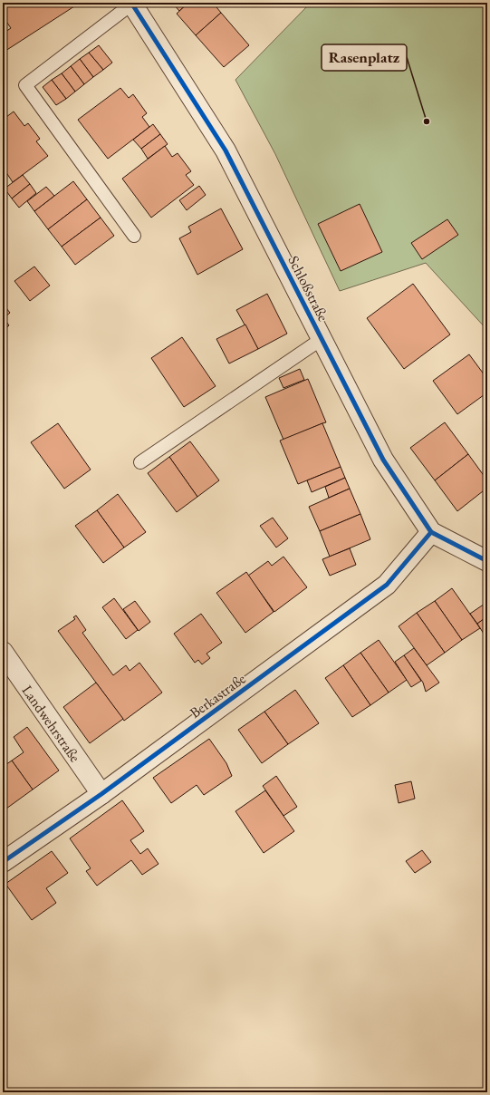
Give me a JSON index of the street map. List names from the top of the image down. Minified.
{"streets":{"street":["Schloßstraße","Berkastraße","Landwehrstraße"]},"crossings":[["Schloßstraße","Berkastraße"],["Berkastraße","Landwehrstraße"]],"places":["Rasenplatz"]}
